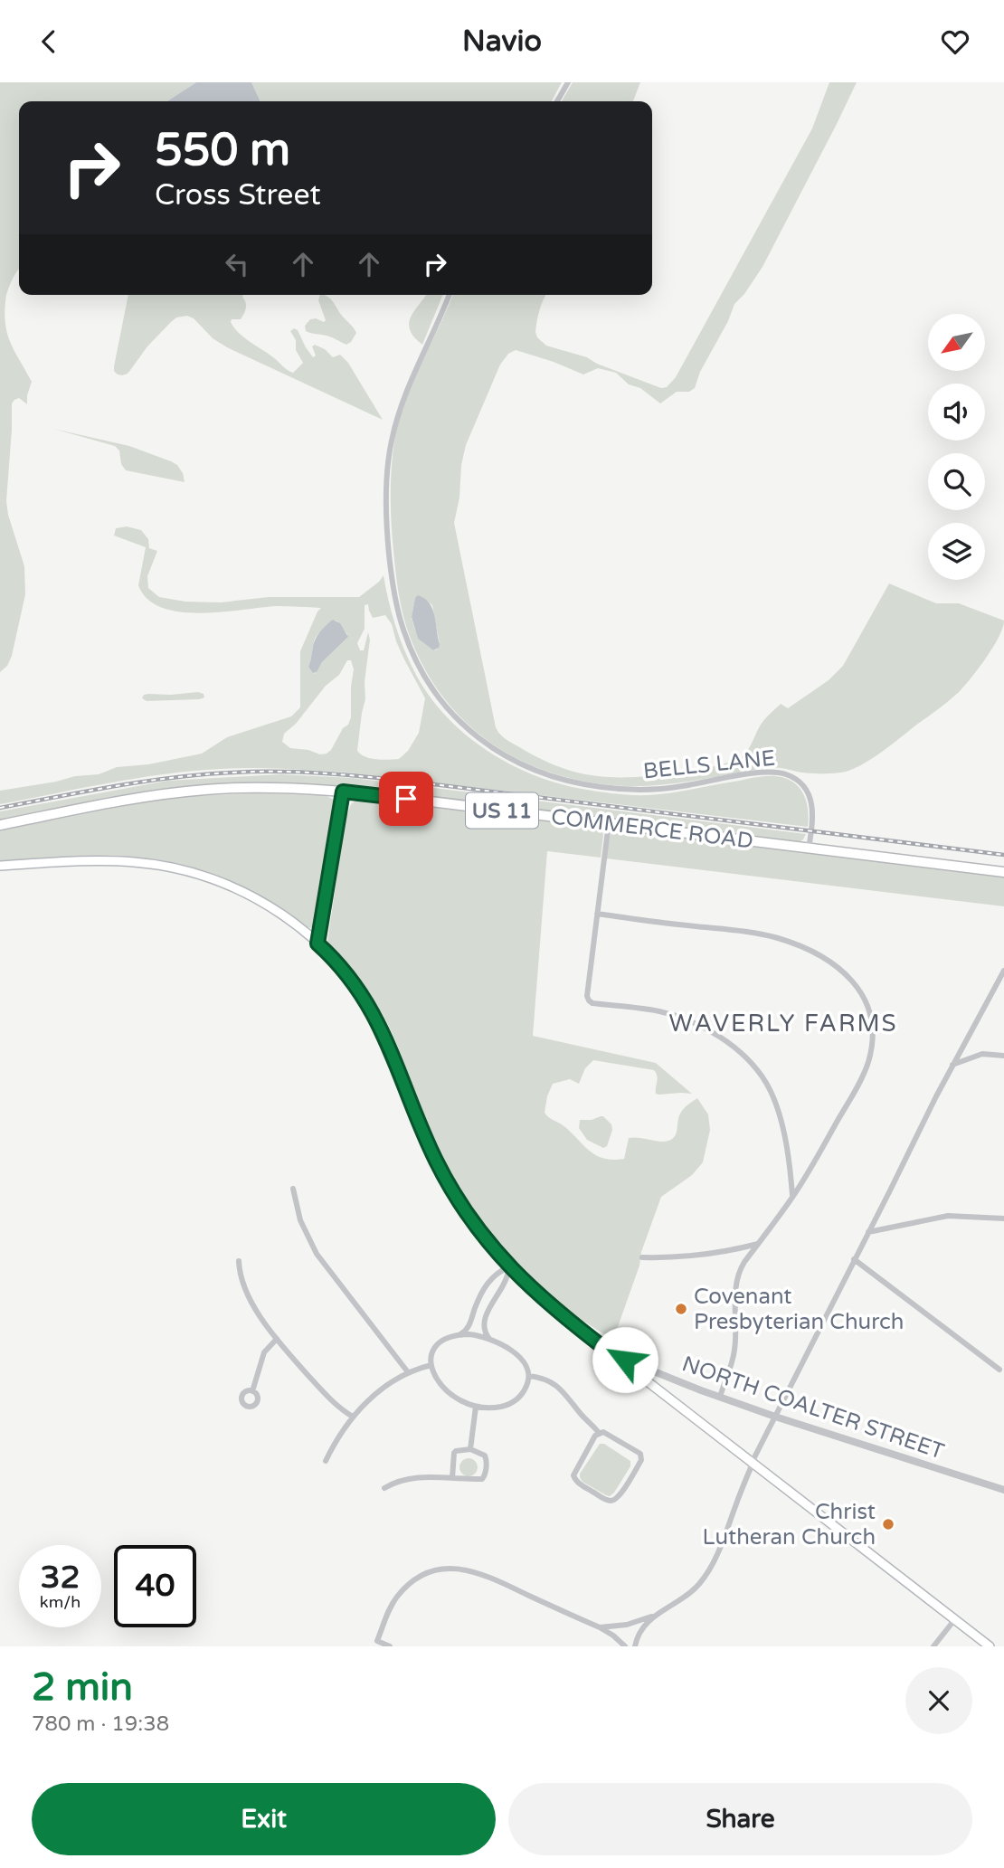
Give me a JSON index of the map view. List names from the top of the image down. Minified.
{"streets":{"main road":["US 11","COMMERCE ROAD"],"street":["BELLS LANE","NORTH COALTER STREET"]},"crossings":[["BELLS LANE","COMMERCE ROAD"]],"districts":["WAVERLY FARMS"],"places":["Covenant Presbyterian Church","Christ Lutheran Church"],"north":"bottom left","page":{"header":"Navio","turn":["550 m","Cross Street"],"speed":"32 km/h","limit":"40","heading":["2 min","780 m · 19:38"],"buttons":["Exit","Share"]}}
